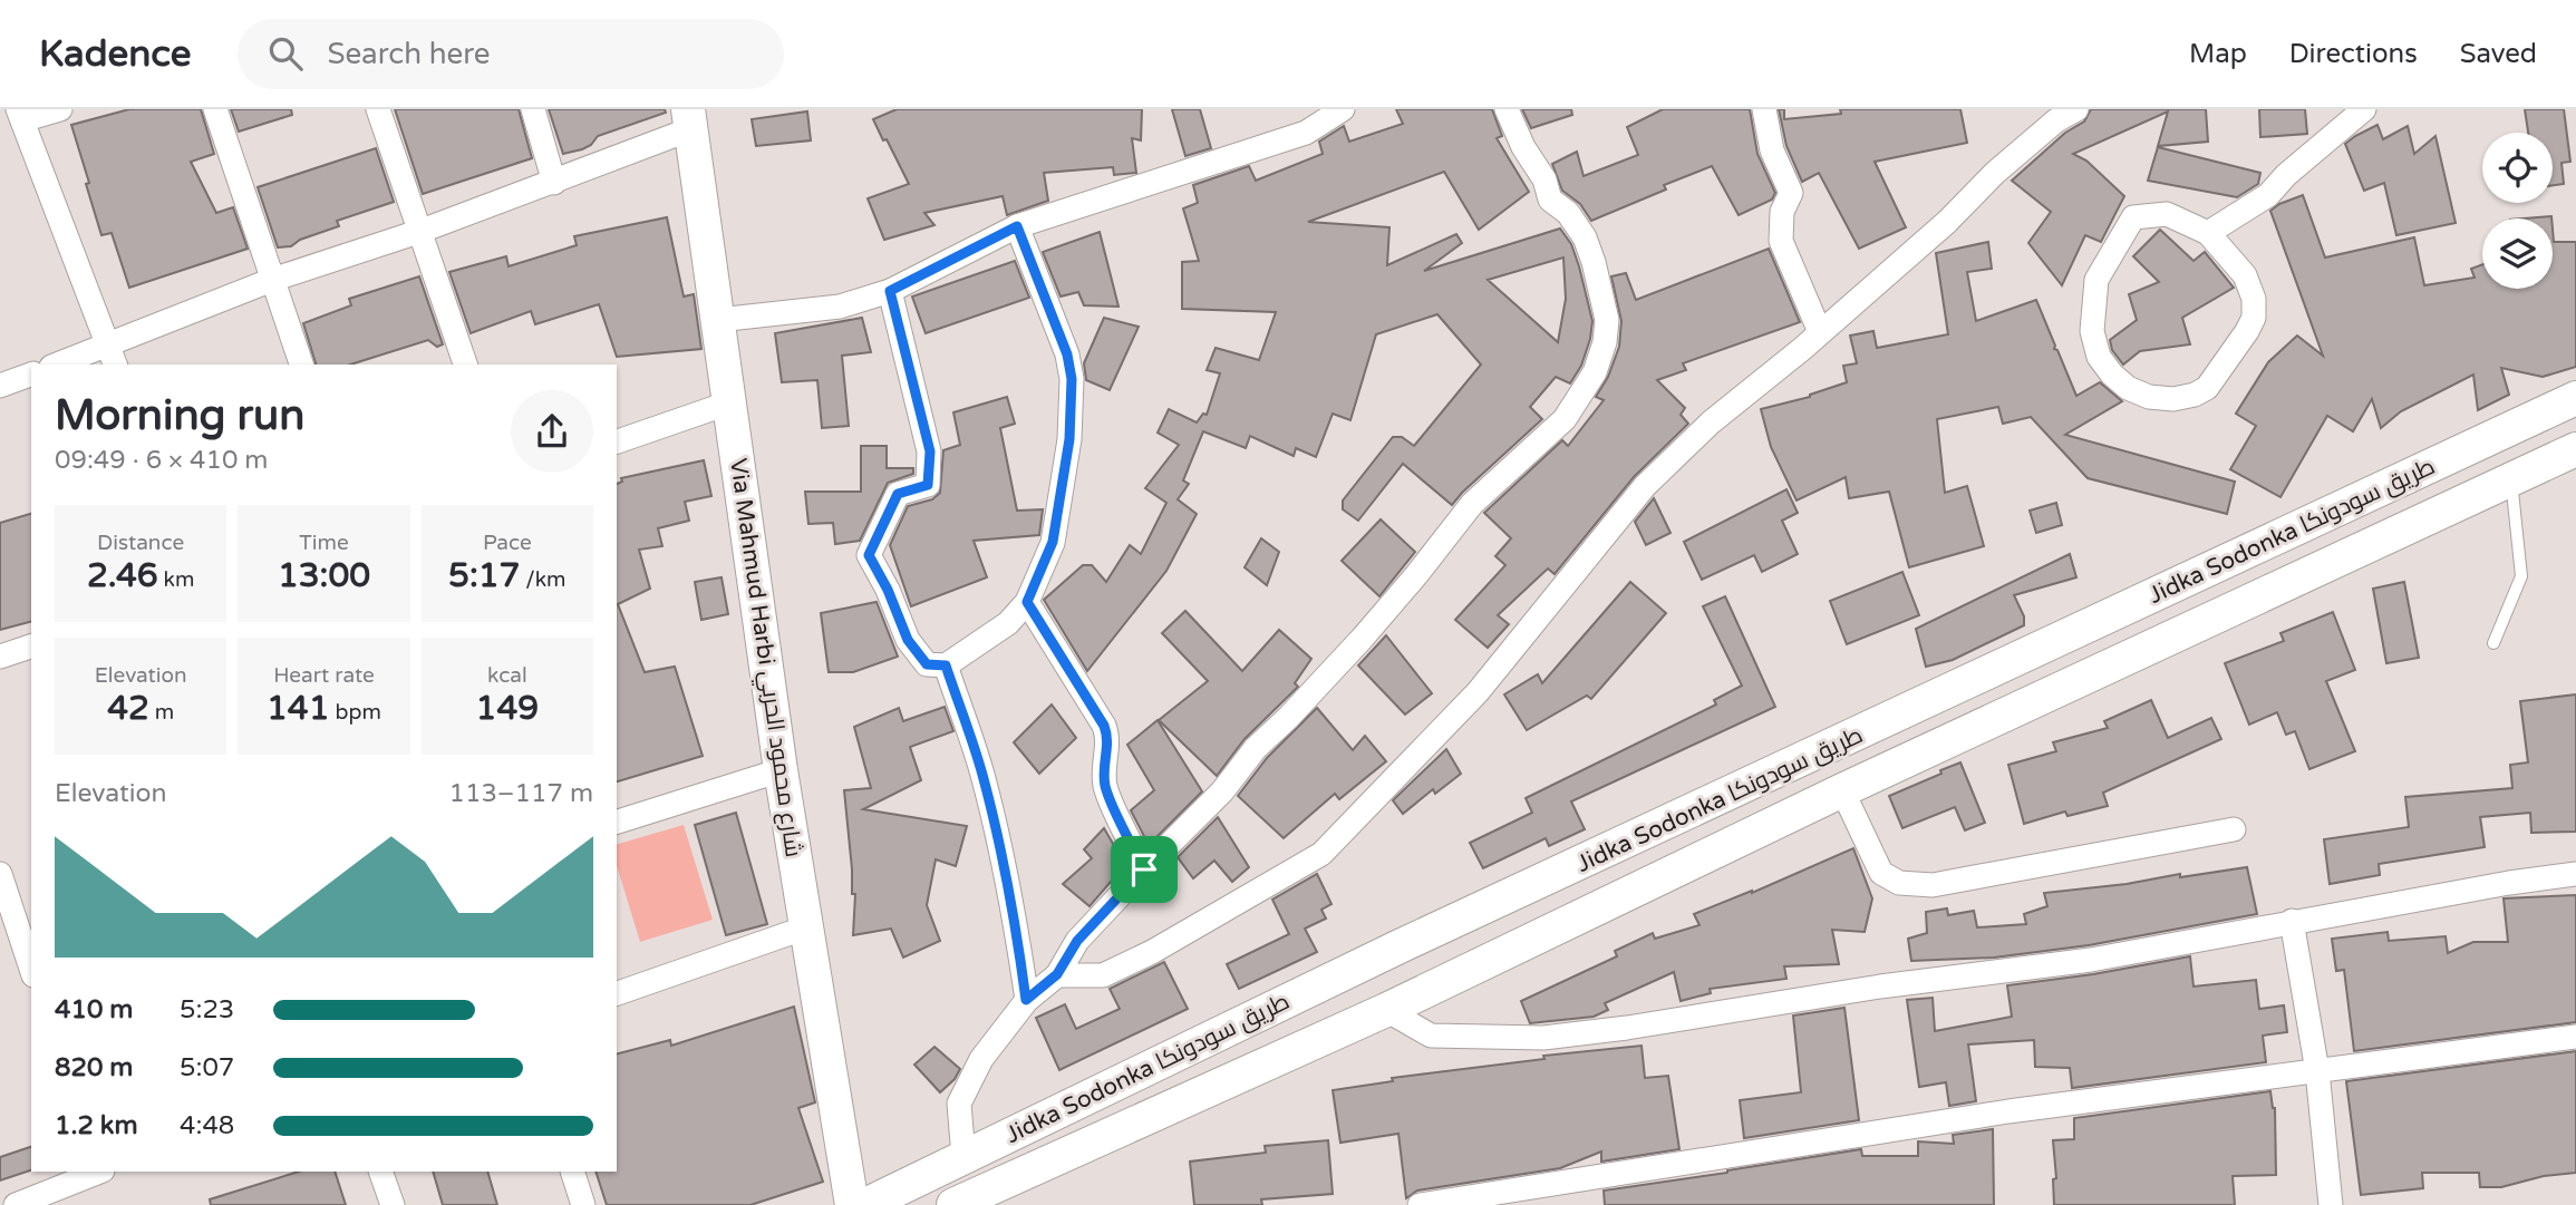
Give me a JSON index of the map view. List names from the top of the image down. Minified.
{"streets":{"main road":["Jidka Sodonka طريق سودونكا","Via Mahmud Harbi شارع محمود الحربي"]},"page":{"header":"Kadence","search":"Search here","nav":["Map","Directions","Saved"],"heading":["Morning run","09:49 · 6 × 410 m"],"stats":[["Distance","2.46 km"],["Time","13:00"],["Pace","5:17 /km"],["Elevation","42 m"],["Heart rate","141 bpm"],["kcal","149"]],"chart":["Elevation","113–117 m"],"list":[{"name":"410 m","note":"5:23"},{"name":"820 m","note":"5:07"},{"name":"1.2 km","note":"4:48"}]}}
